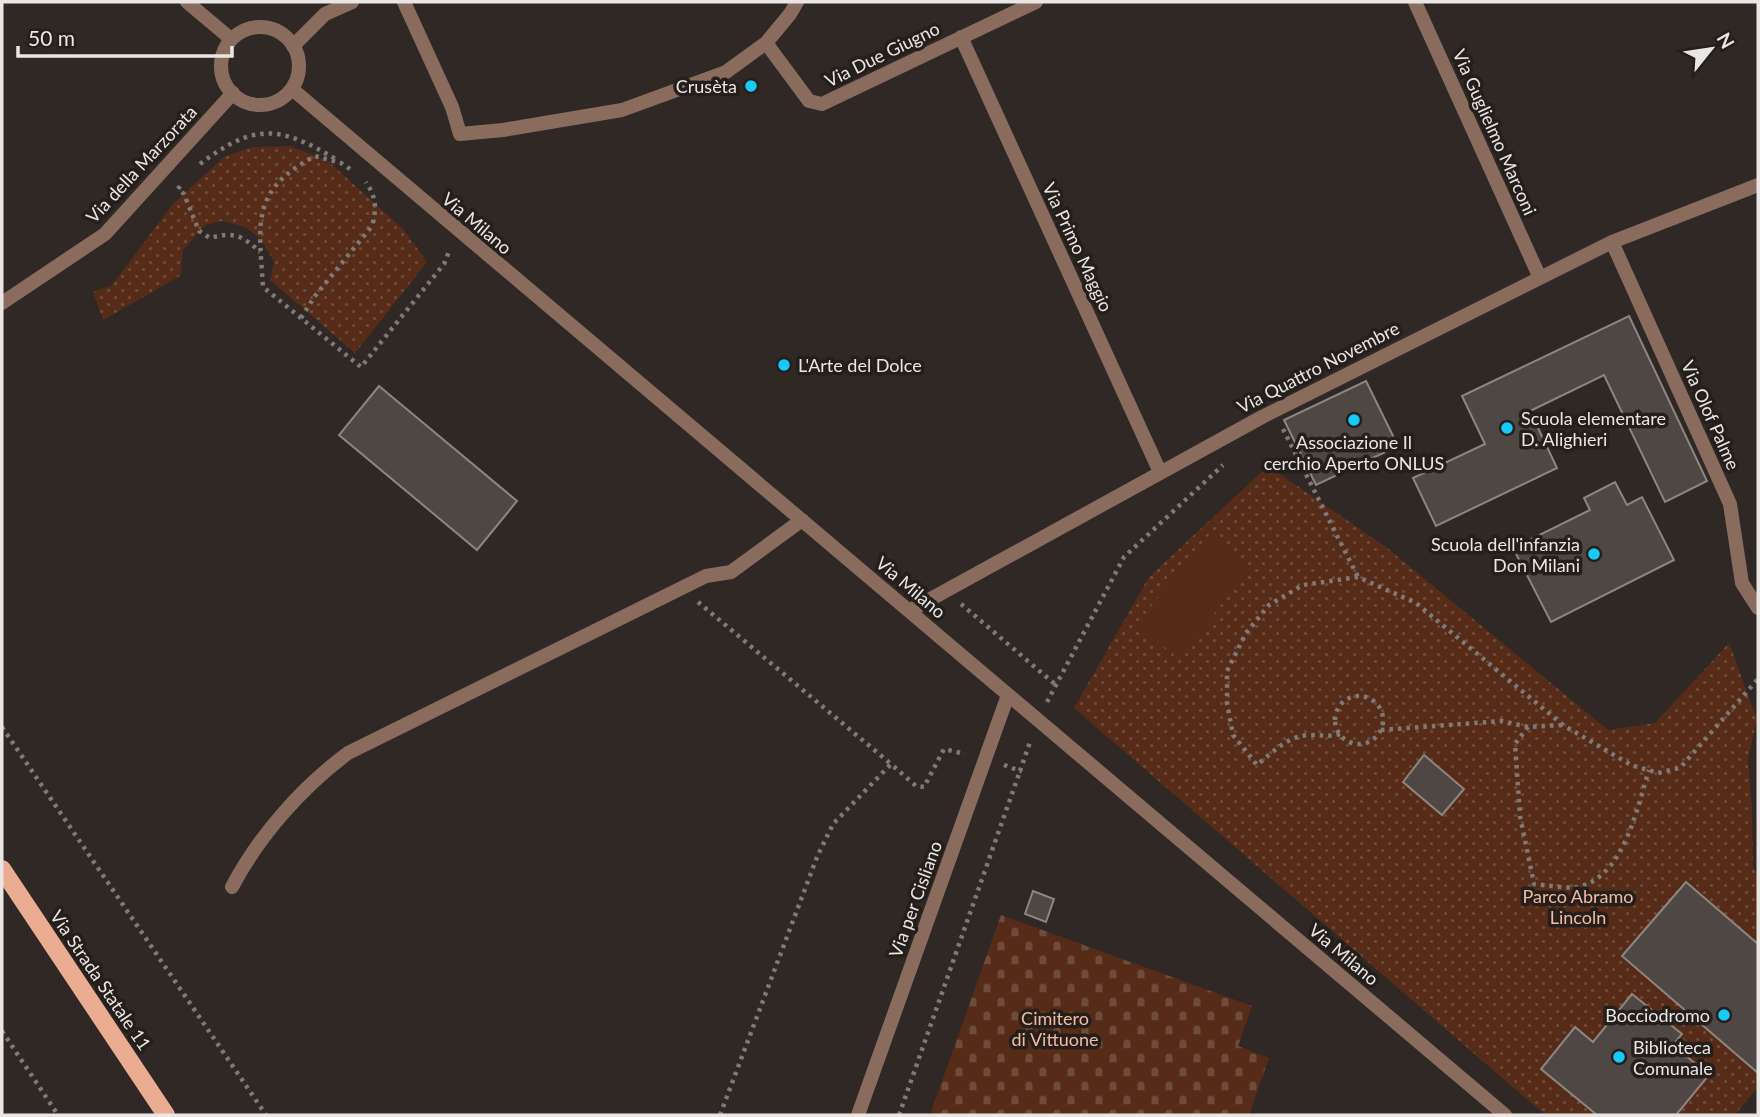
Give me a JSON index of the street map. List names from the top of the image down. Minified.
{"streets":{"main road":["Via Strada Statale 11"],"street":["Via Due Giugno","Via Guglielmo Marconi","Via della Marzorata","Via Milano","Via Primo Maggio","Via Quattro Novembre","Via Olof Palme","Via per Cisliano"]},"crossings":[["Via Due Giugno","Via Primo Maggio"],["Via Guglielmo Marconi","Via Quattro Novembre"],["Via della Marzorata","Via Milano"],["Via Milano","Via Quattro Novembre"],["Via Milano","Via per Cisliano"],["Via Primo Maggio","Via Quattro Novembre"],["Via Quattro Novembre","Via Olof Palme"]],"parks":["Parco Abramo Lincoln","Cimitero di Vittuone"],"places":["Crusèta","L'Arte del Dolce","Associazione Il cerchio Aperto ONLUS","Scuola elementare D. Alighieri","Scuola dell'infanzia Don Milani","Bocciodromo","Biblioteca Comunale"],"scale_bar":"50 m","north":"top right"}
